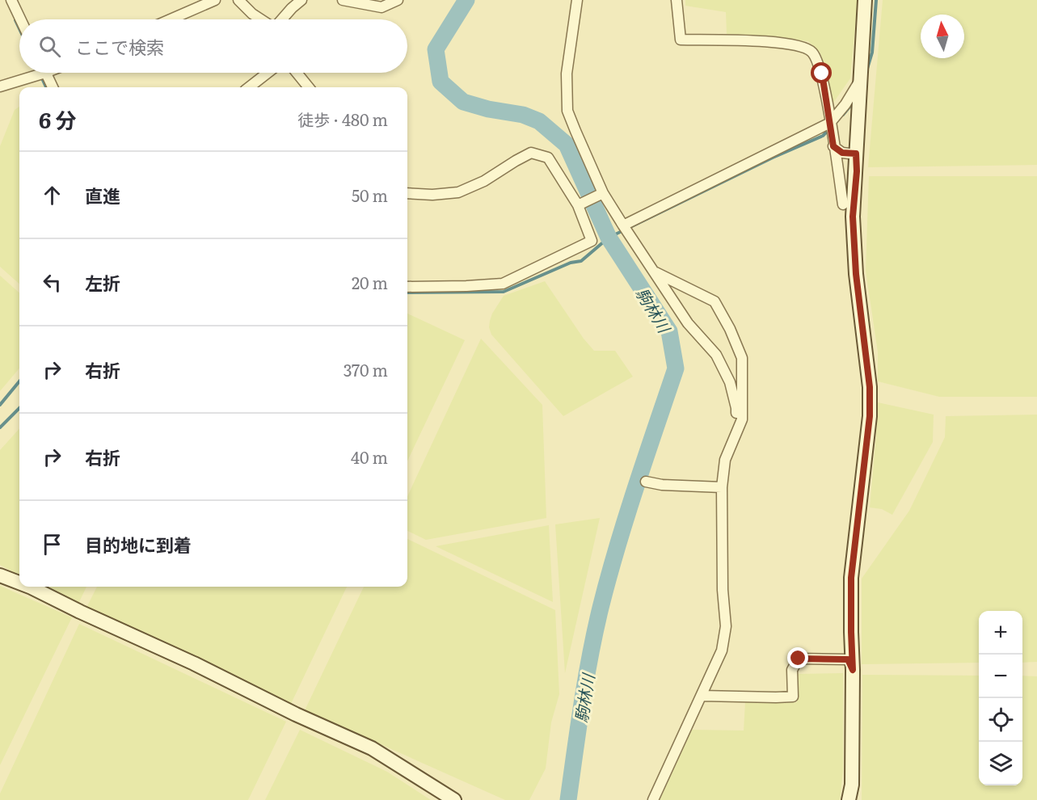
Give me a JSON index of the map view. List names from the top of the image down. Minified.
{"water":["駒林川"],"north":"top","page":{"search":"ここで検索","heading":["6 分","徒歩 · 480 m"],"list":[["直進","50 m"],["左折","20 m"],["右折","370 m"],["右折","40 m"],"目的地に到着"],"map_buttons":["+","−"]}}
